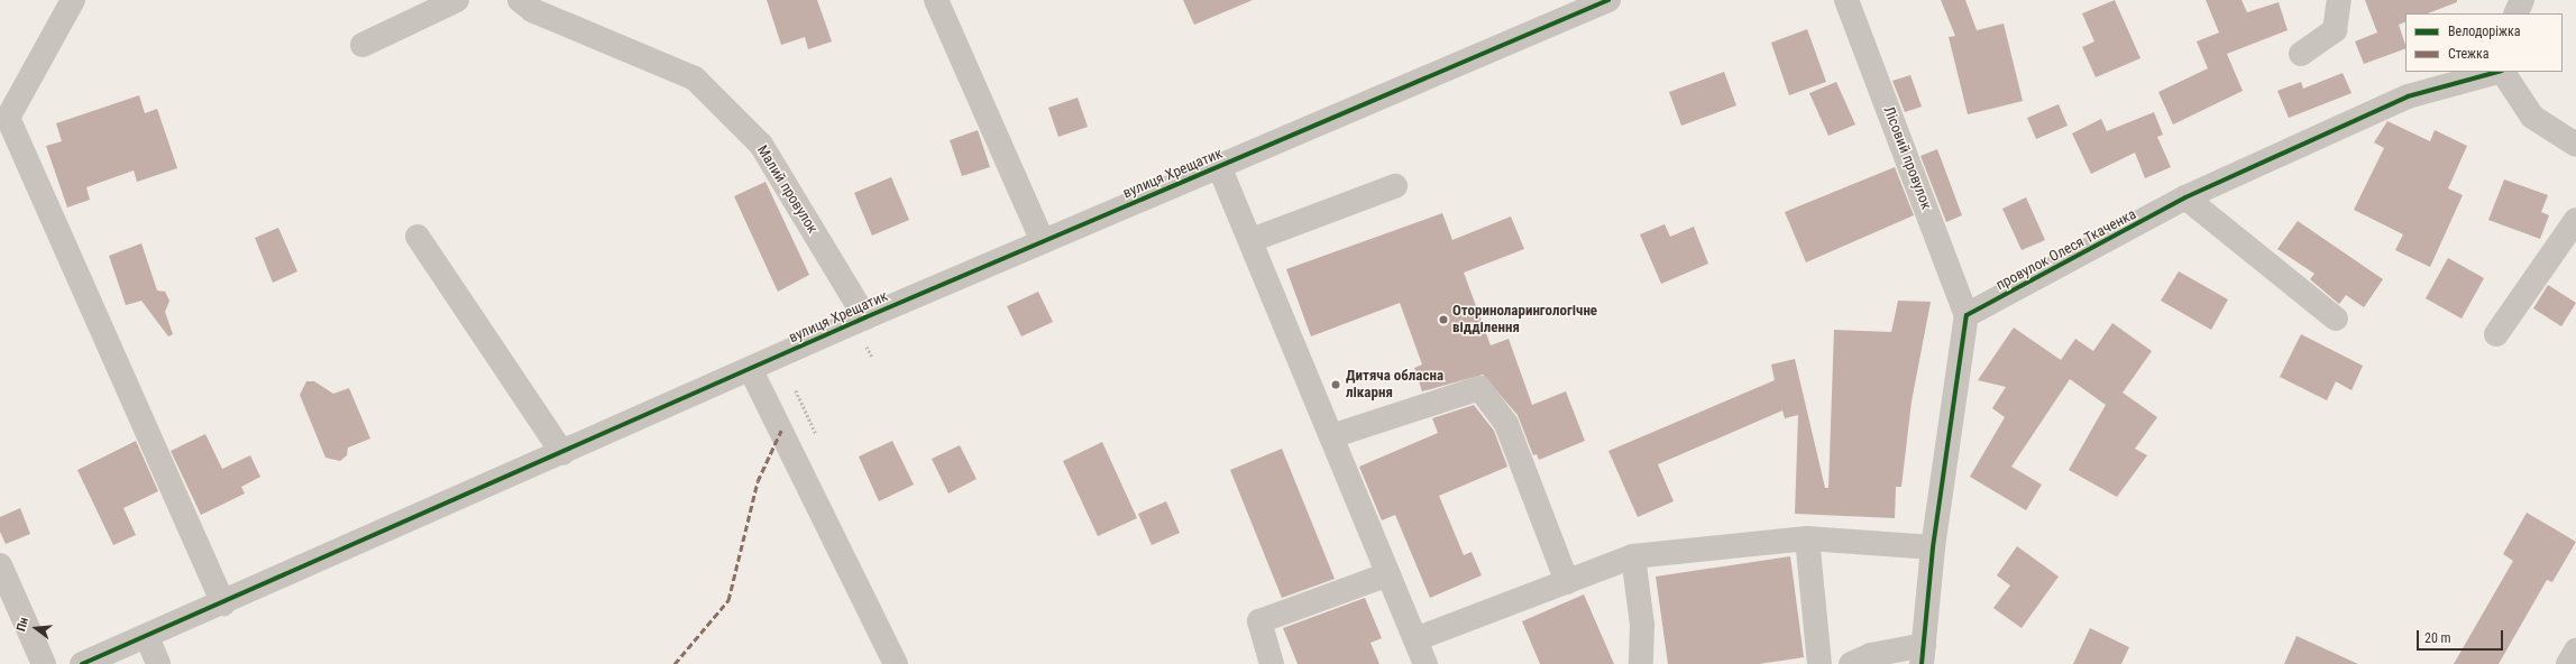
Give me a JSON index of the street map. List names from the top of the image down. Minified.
{"streets":{"street":["Лісовий провулок","вулиця Хрещатик","Малий провулок","провулок Олеся Ткаченка"]},"crossings":[["Лісовий провулок","провулок Олеся Ткаченка"],["вулиця Хрещатик","Малий провулок"]],"places":["Оториноларингологічне відділення","Дитяча обласна лікарня"],"legend":["Велодоріжка","Стежка"],"scale_bar":"20 m","north":"left"}
